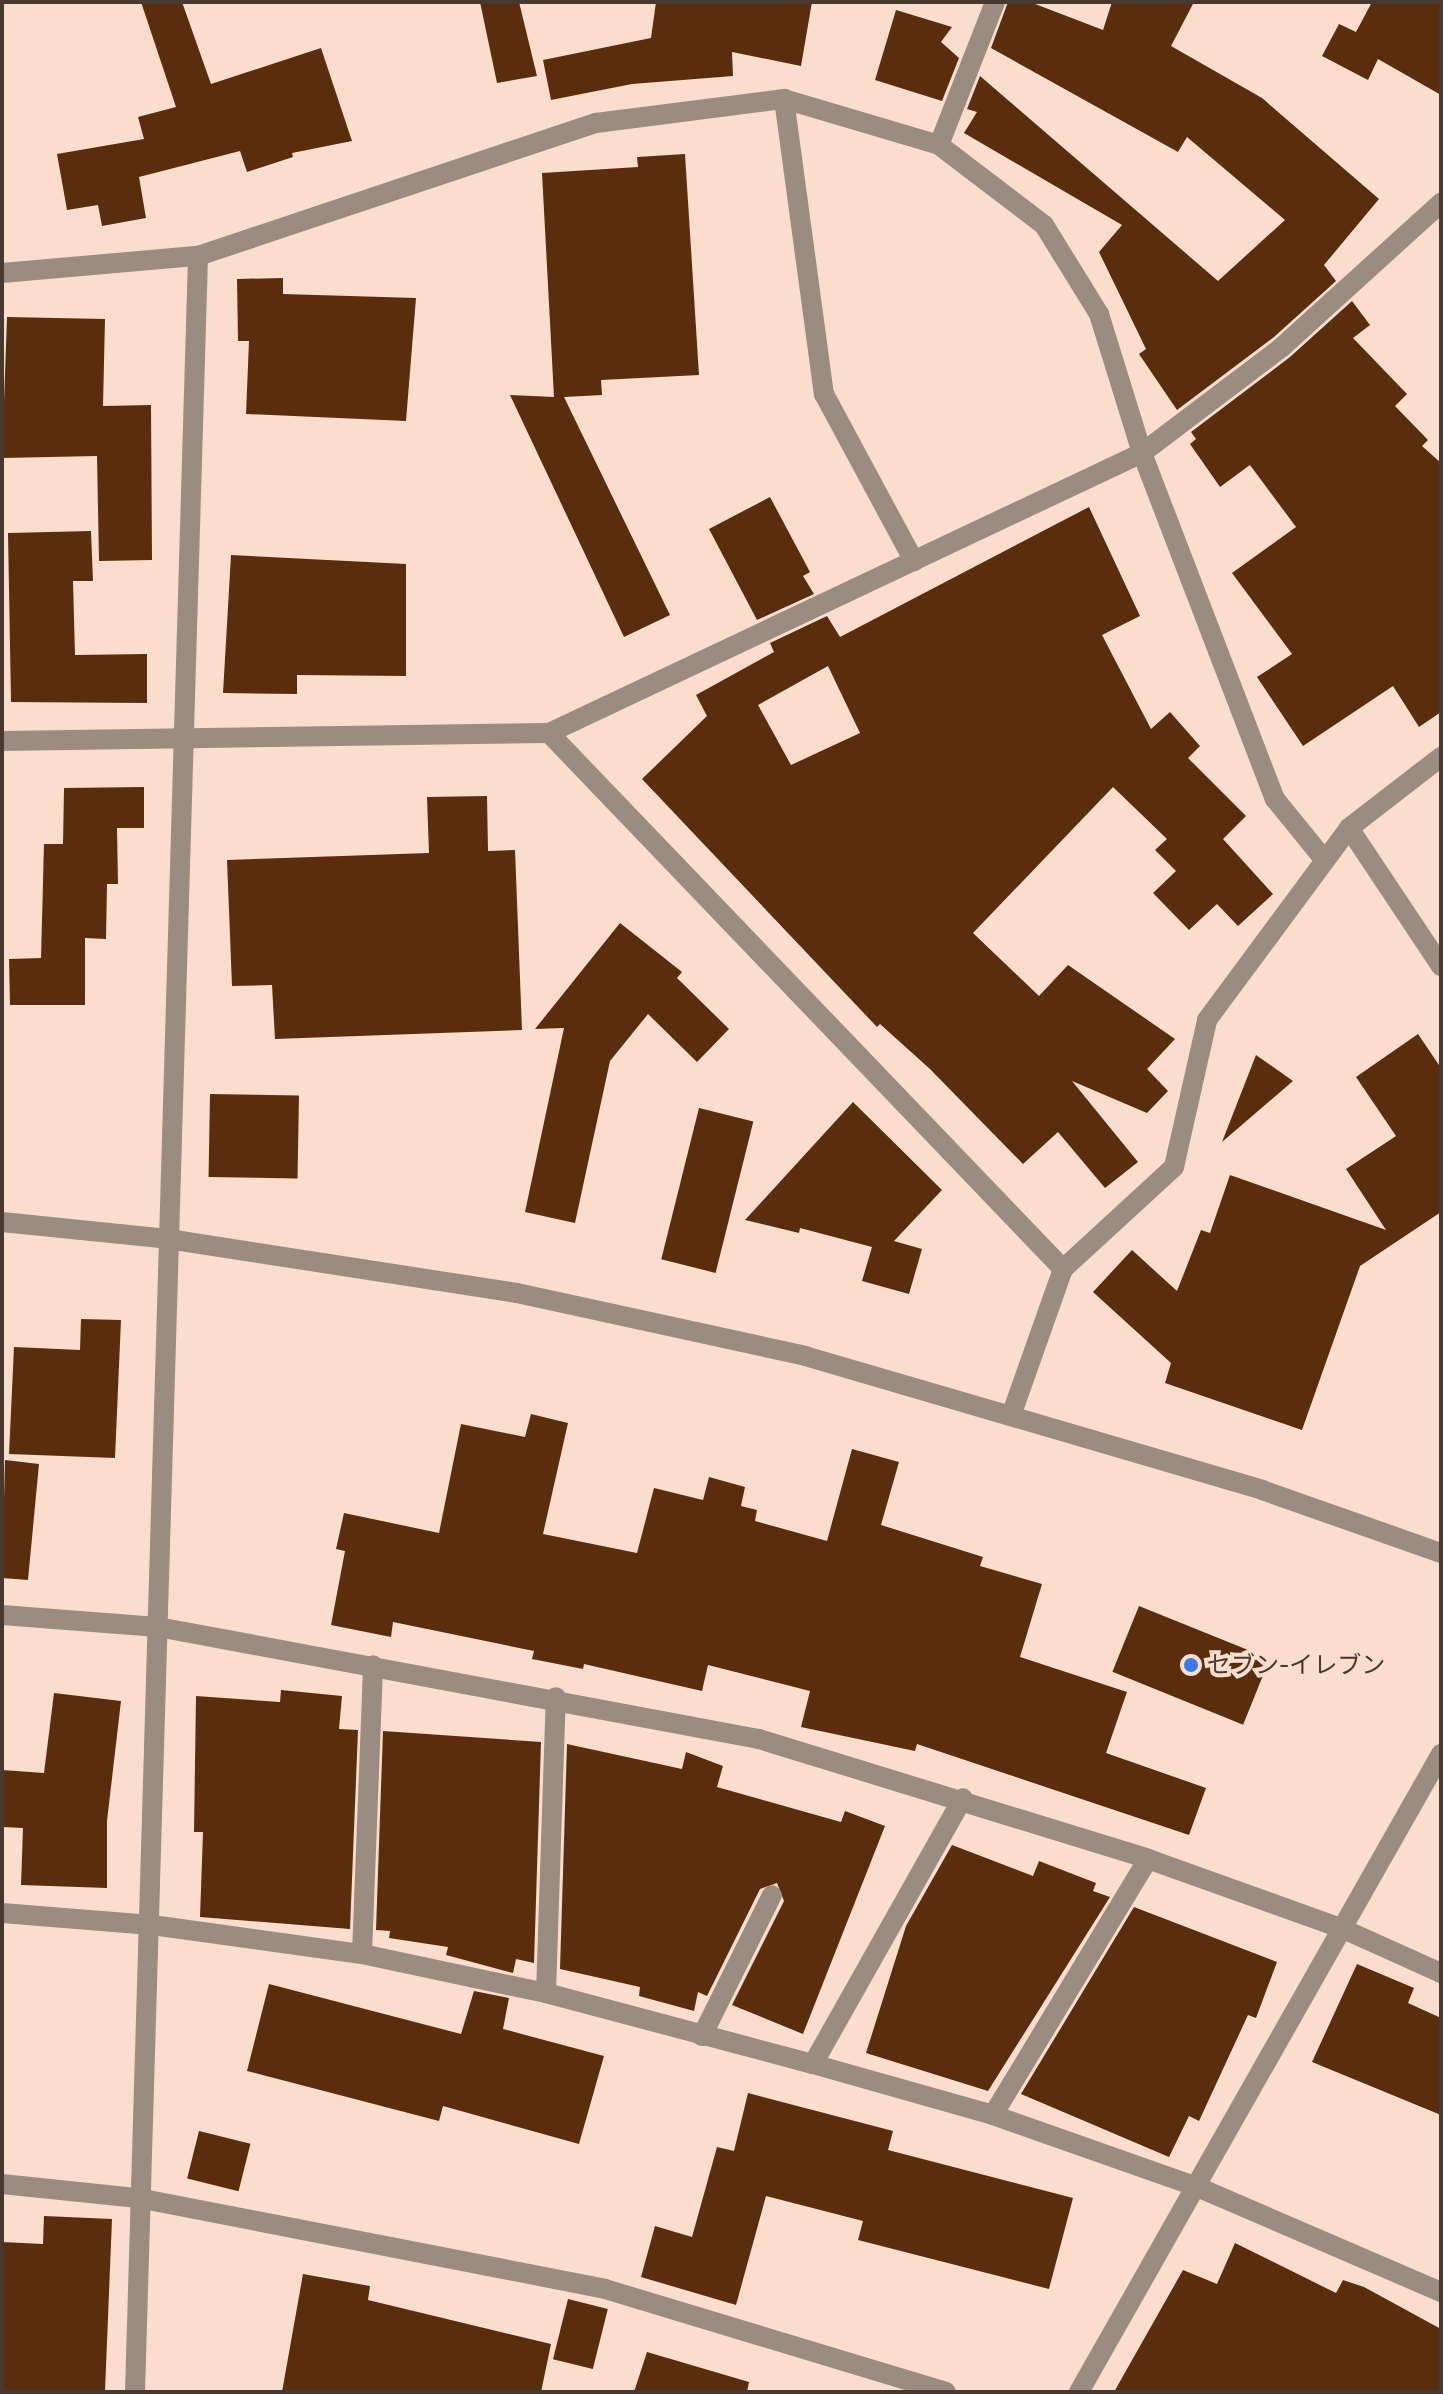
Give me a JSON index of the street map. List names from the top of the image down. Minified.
{"places":["セブン-イレブン"]}
